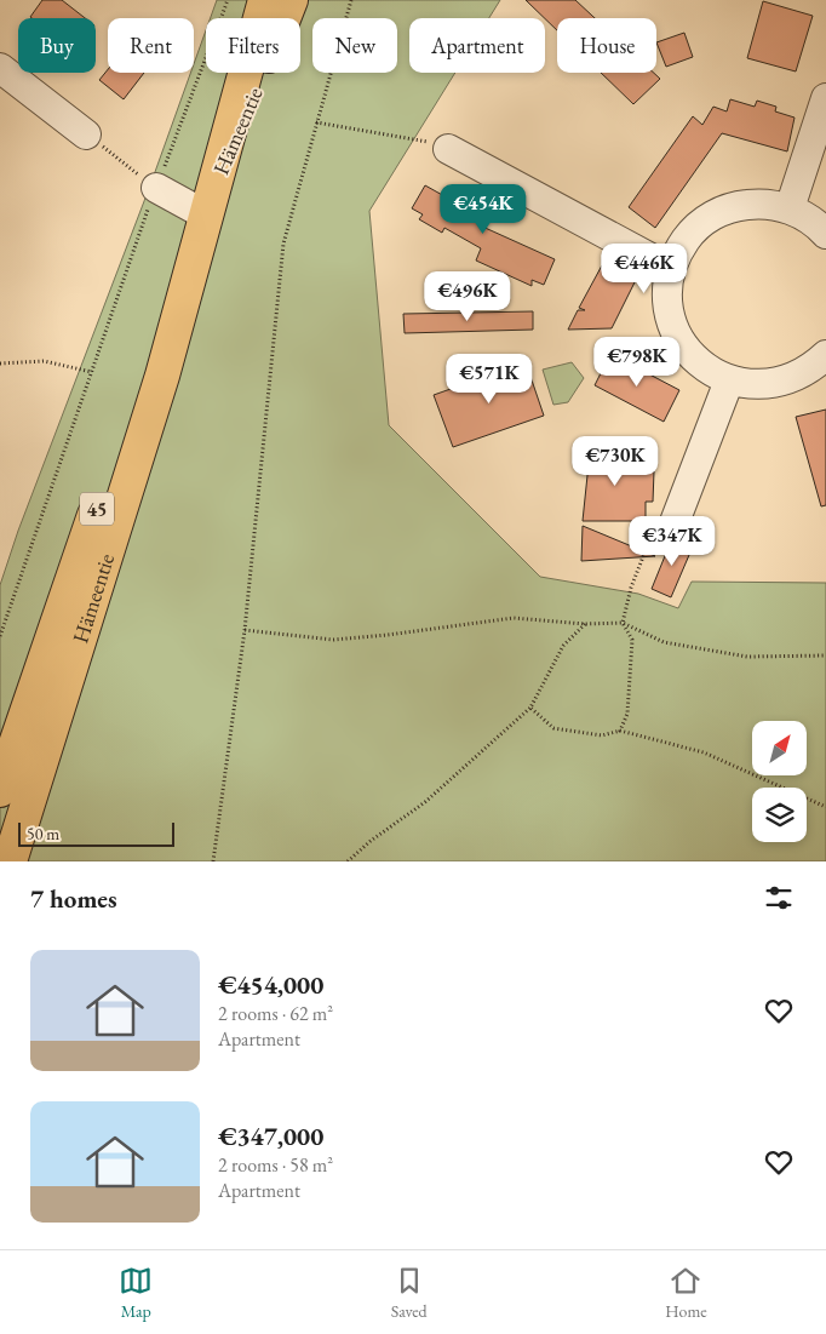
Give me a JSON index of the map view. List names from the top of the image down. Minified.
{"streets":{"main road":["Hämeentie","45"]},"scale_bar":"50 m","north":"top right","page":{"chip":["Buy","Rent","Filters","New","Apartment","House"],"price":["€454K","€446K","€496K","€798K","€571K","€730K","€347K"],"scale":"50 m","heading":"7 homes","list":[{"name":"€454,000","note":"2 rooms · 62 m² · Apartment"},{"name":"€347,000","note":"2 rooms · 58 m² · Apartment"}],"tabs":["Map","Saved","Home"]}}
